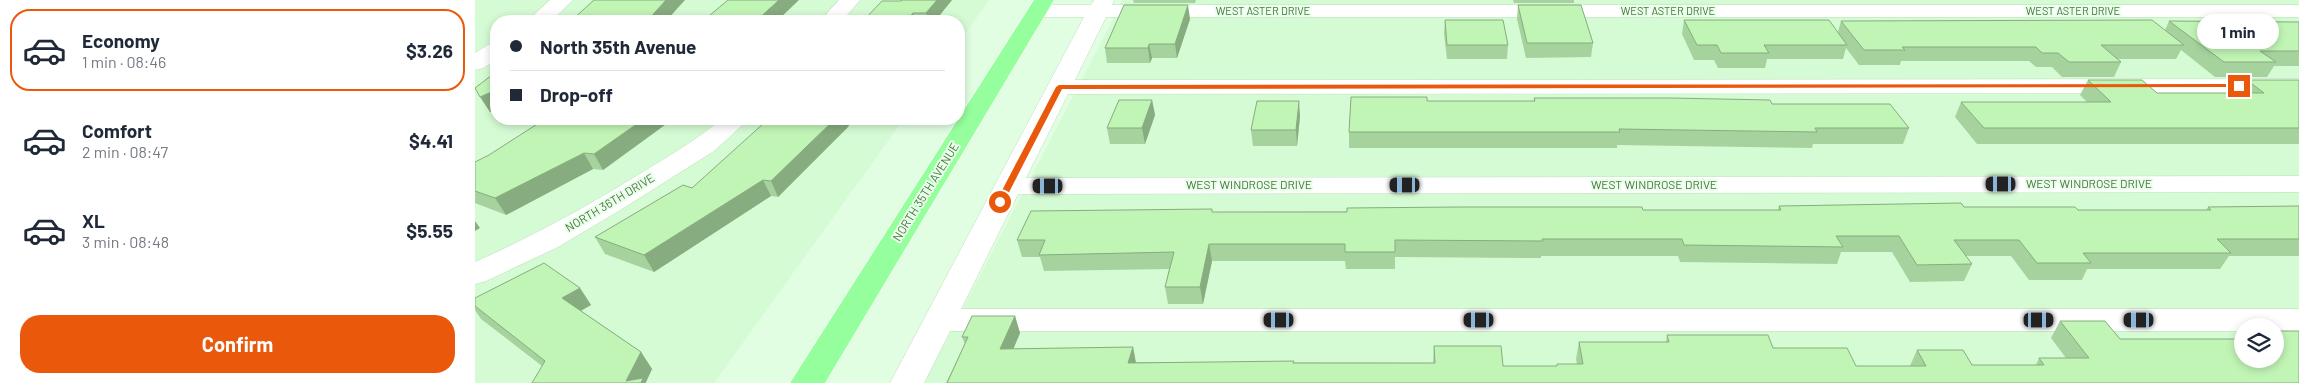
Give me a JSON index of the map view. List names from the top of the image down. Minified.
{"streets":{"main road":["NORTH 35TH AVENUE"],"street":["WEST ASTER DRIVE","WEST WINDROSE DRIVE","NORTH 36TH DRIVE"]},"crossings":[["WEST ASTER DRIVE","NORTH 35TH AVENUE"]],"page":{"list":[{"name":"Economy","note":"1 min · 08:46","value":"$3.26"},{"name":"Comfort","note":"2 min · 08:47","value":"$4.41"},{"name":"XL","note":"3 min · 08:48","value":"$5.55"}],"bubble":"1 min","banner":["North 35th Avenue","Drop-off"],"buttons":"Confirm"}}
